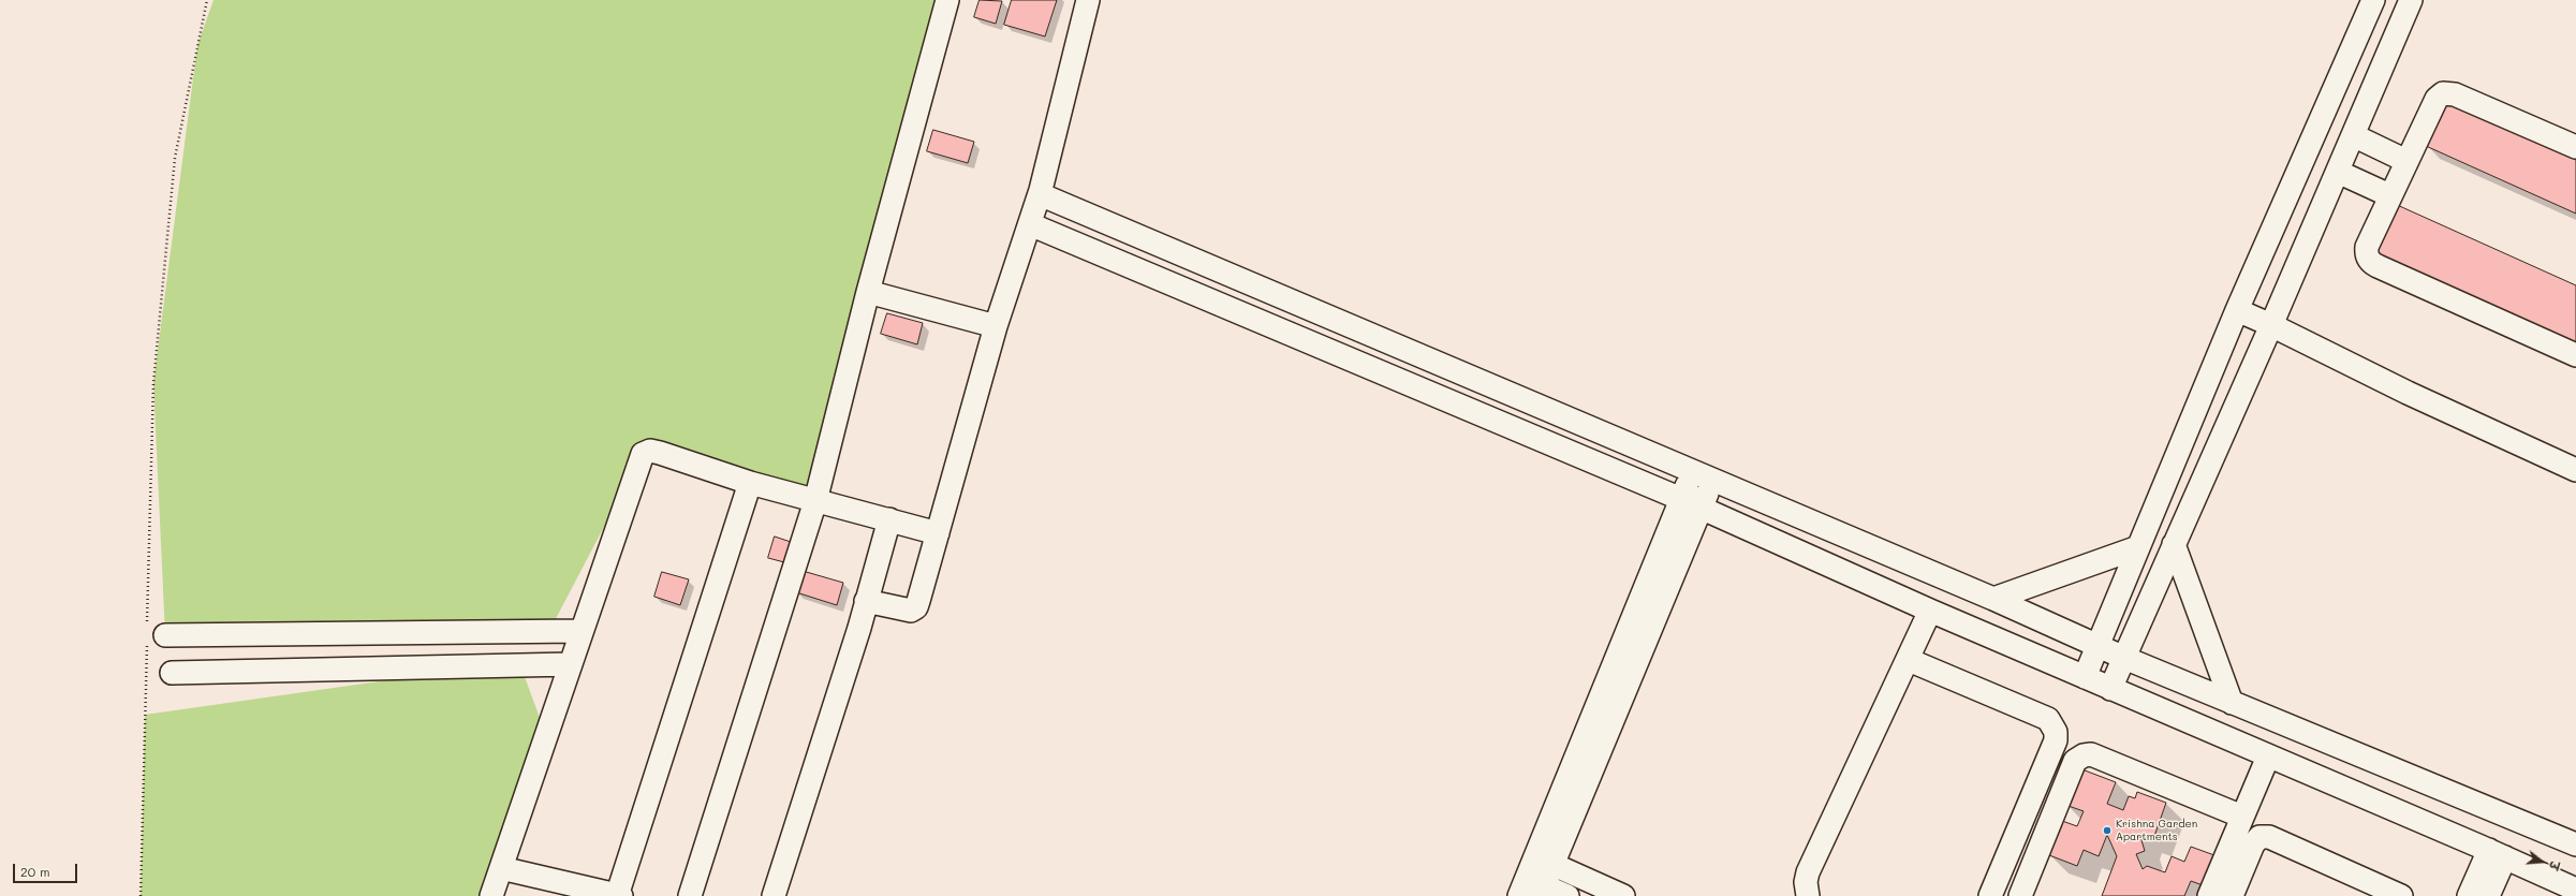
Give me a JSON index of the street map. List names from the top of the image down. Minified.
{"places":["Krishna Garden Apartments"],"scale_bar":"20 m","north":"right"}
